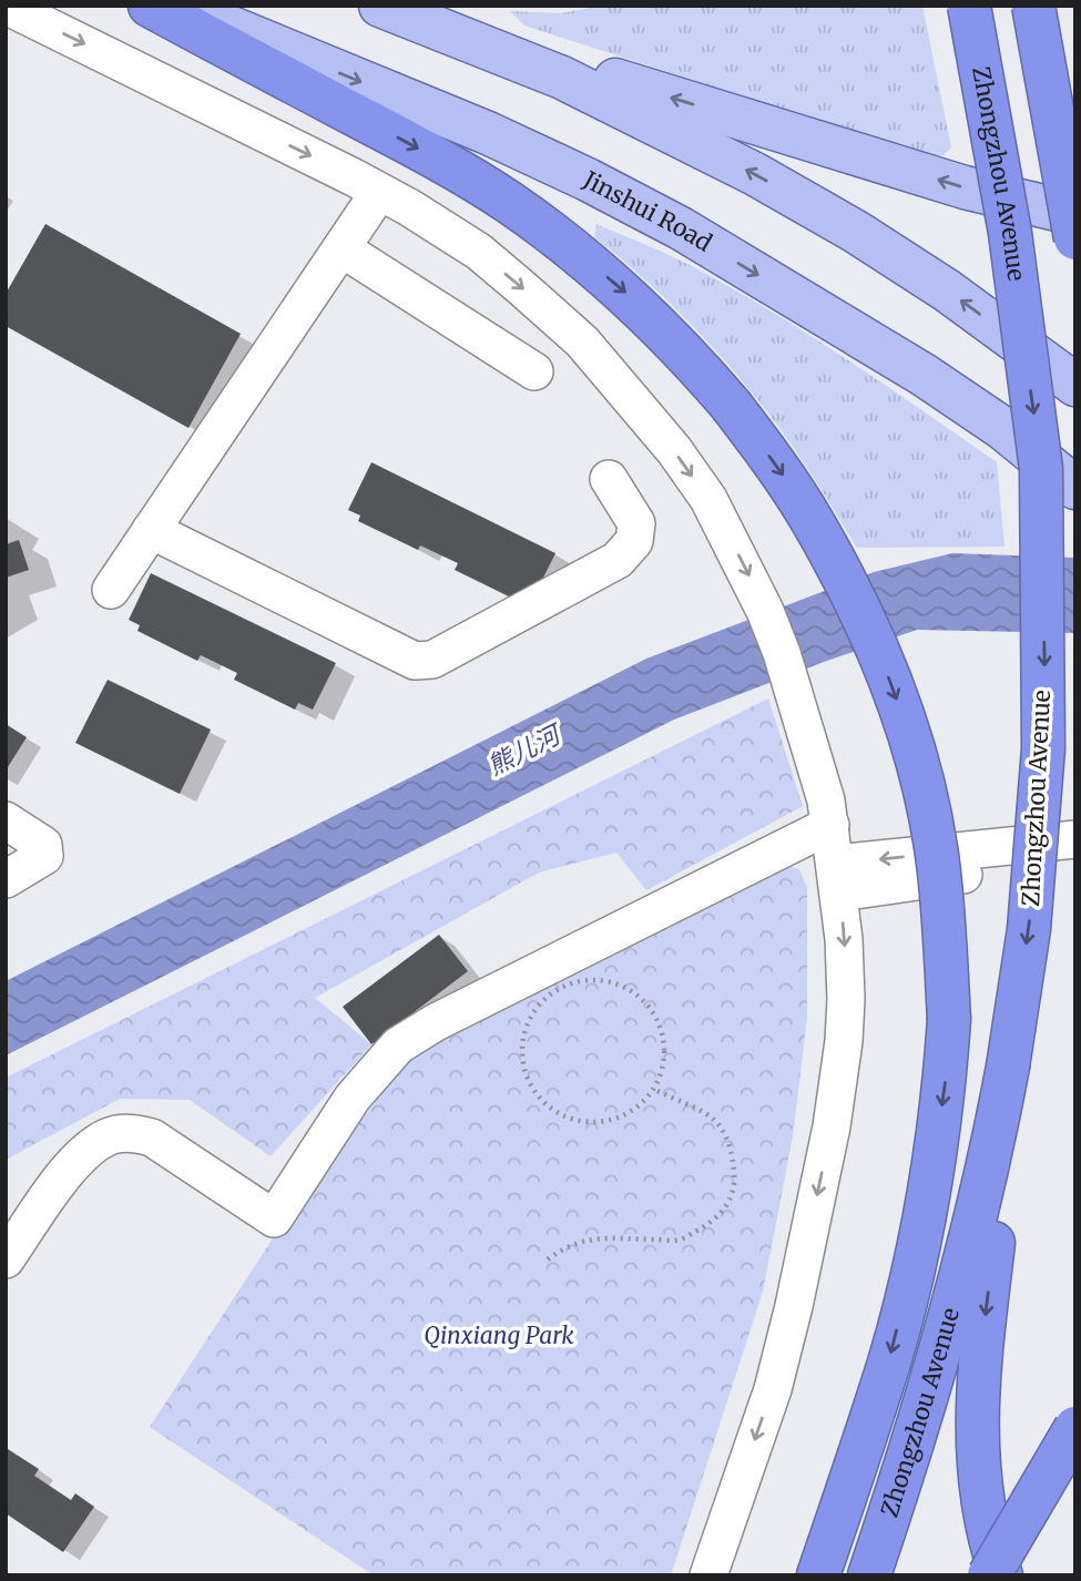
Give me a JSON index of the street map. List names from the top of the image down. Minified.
{"streets":{"highway":["Zhongzhou Avenue"],"main road":["Jinshui Road"]},"one_way":["Zhongzhou Avenue"],"water":["熊儿河"],"parks":["Qinxiang Park"]}
